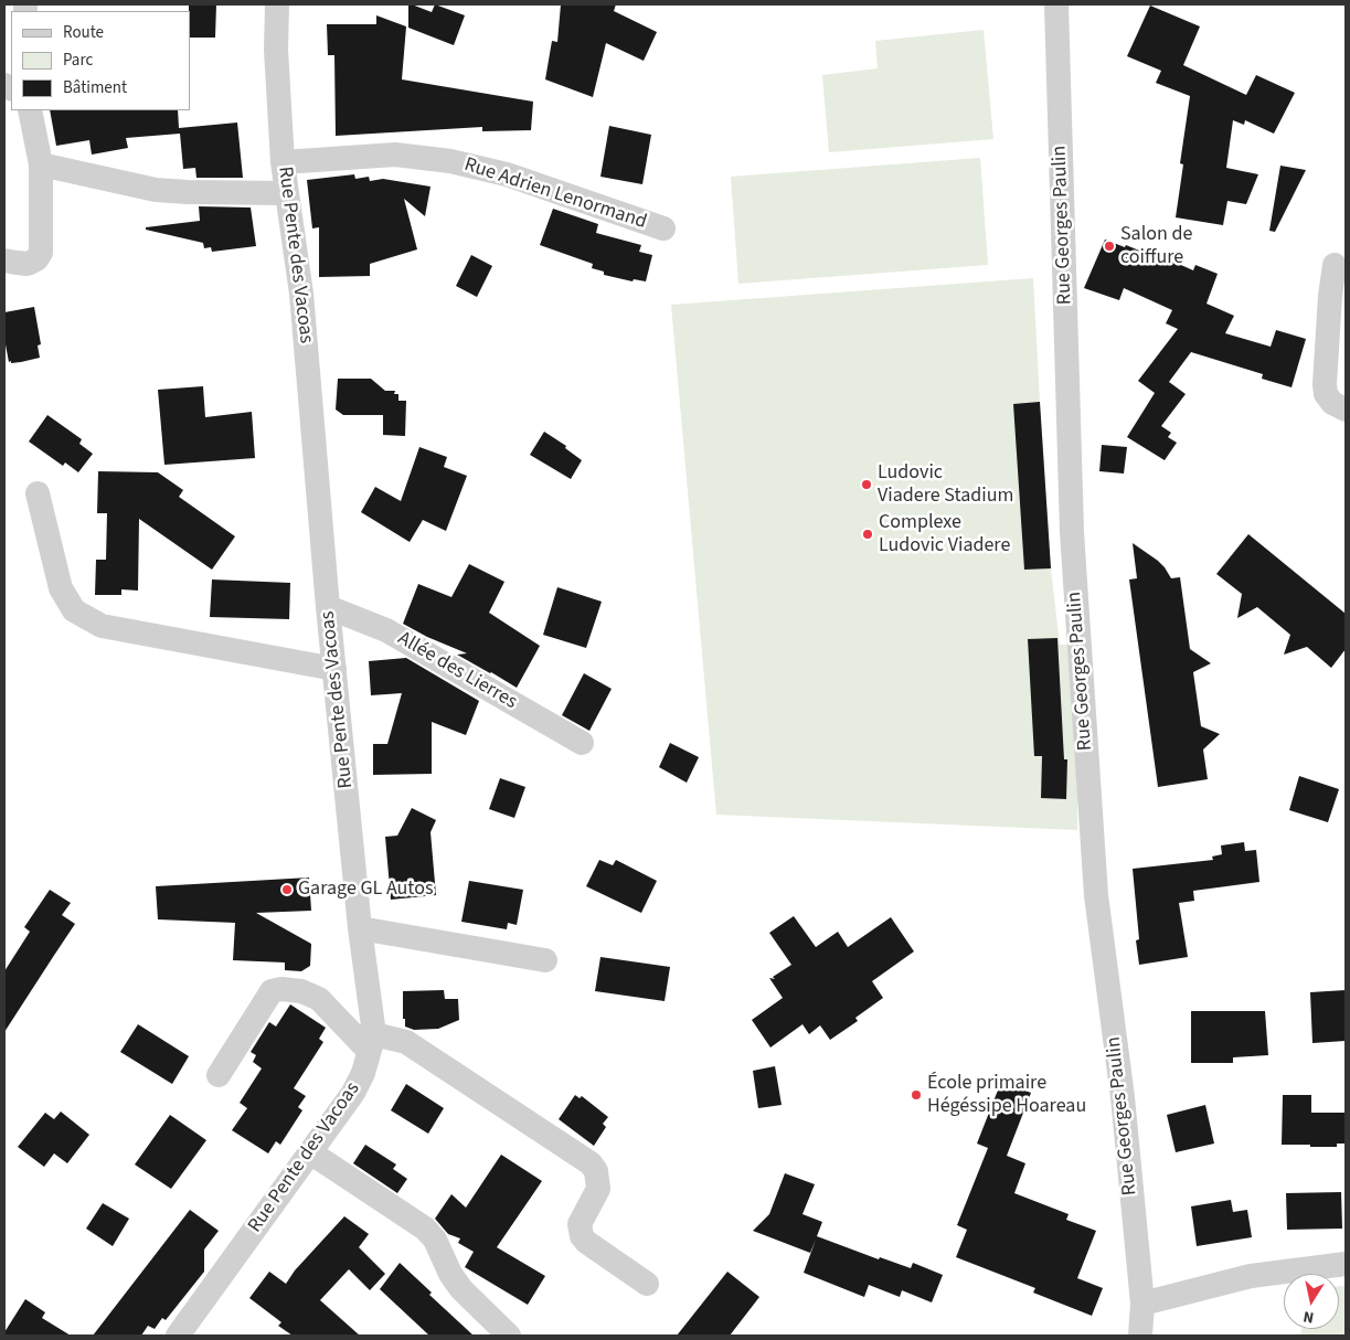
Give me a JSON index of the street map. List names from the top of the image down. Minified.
{"streets":{"street":["Rue Adrien Lenormand","Rue Georges Paulin","Rue Pente des Vacoas","Allée des Lierres"]},"crossings":[["Rue Adrien Lenormand","Rue Pente des Vacoas"],["Rue Pente des Vacoas","Allée des Lierres"]],"places":["Salon de coiffure","Ludovic Viadere Stadium","Complexe Ludovic Viadere","Garage GL Autos","École primaire Hégéssipe Hoareau"],"legend":["Route","Parc","Bâtiment"],"north":"bottom"}
